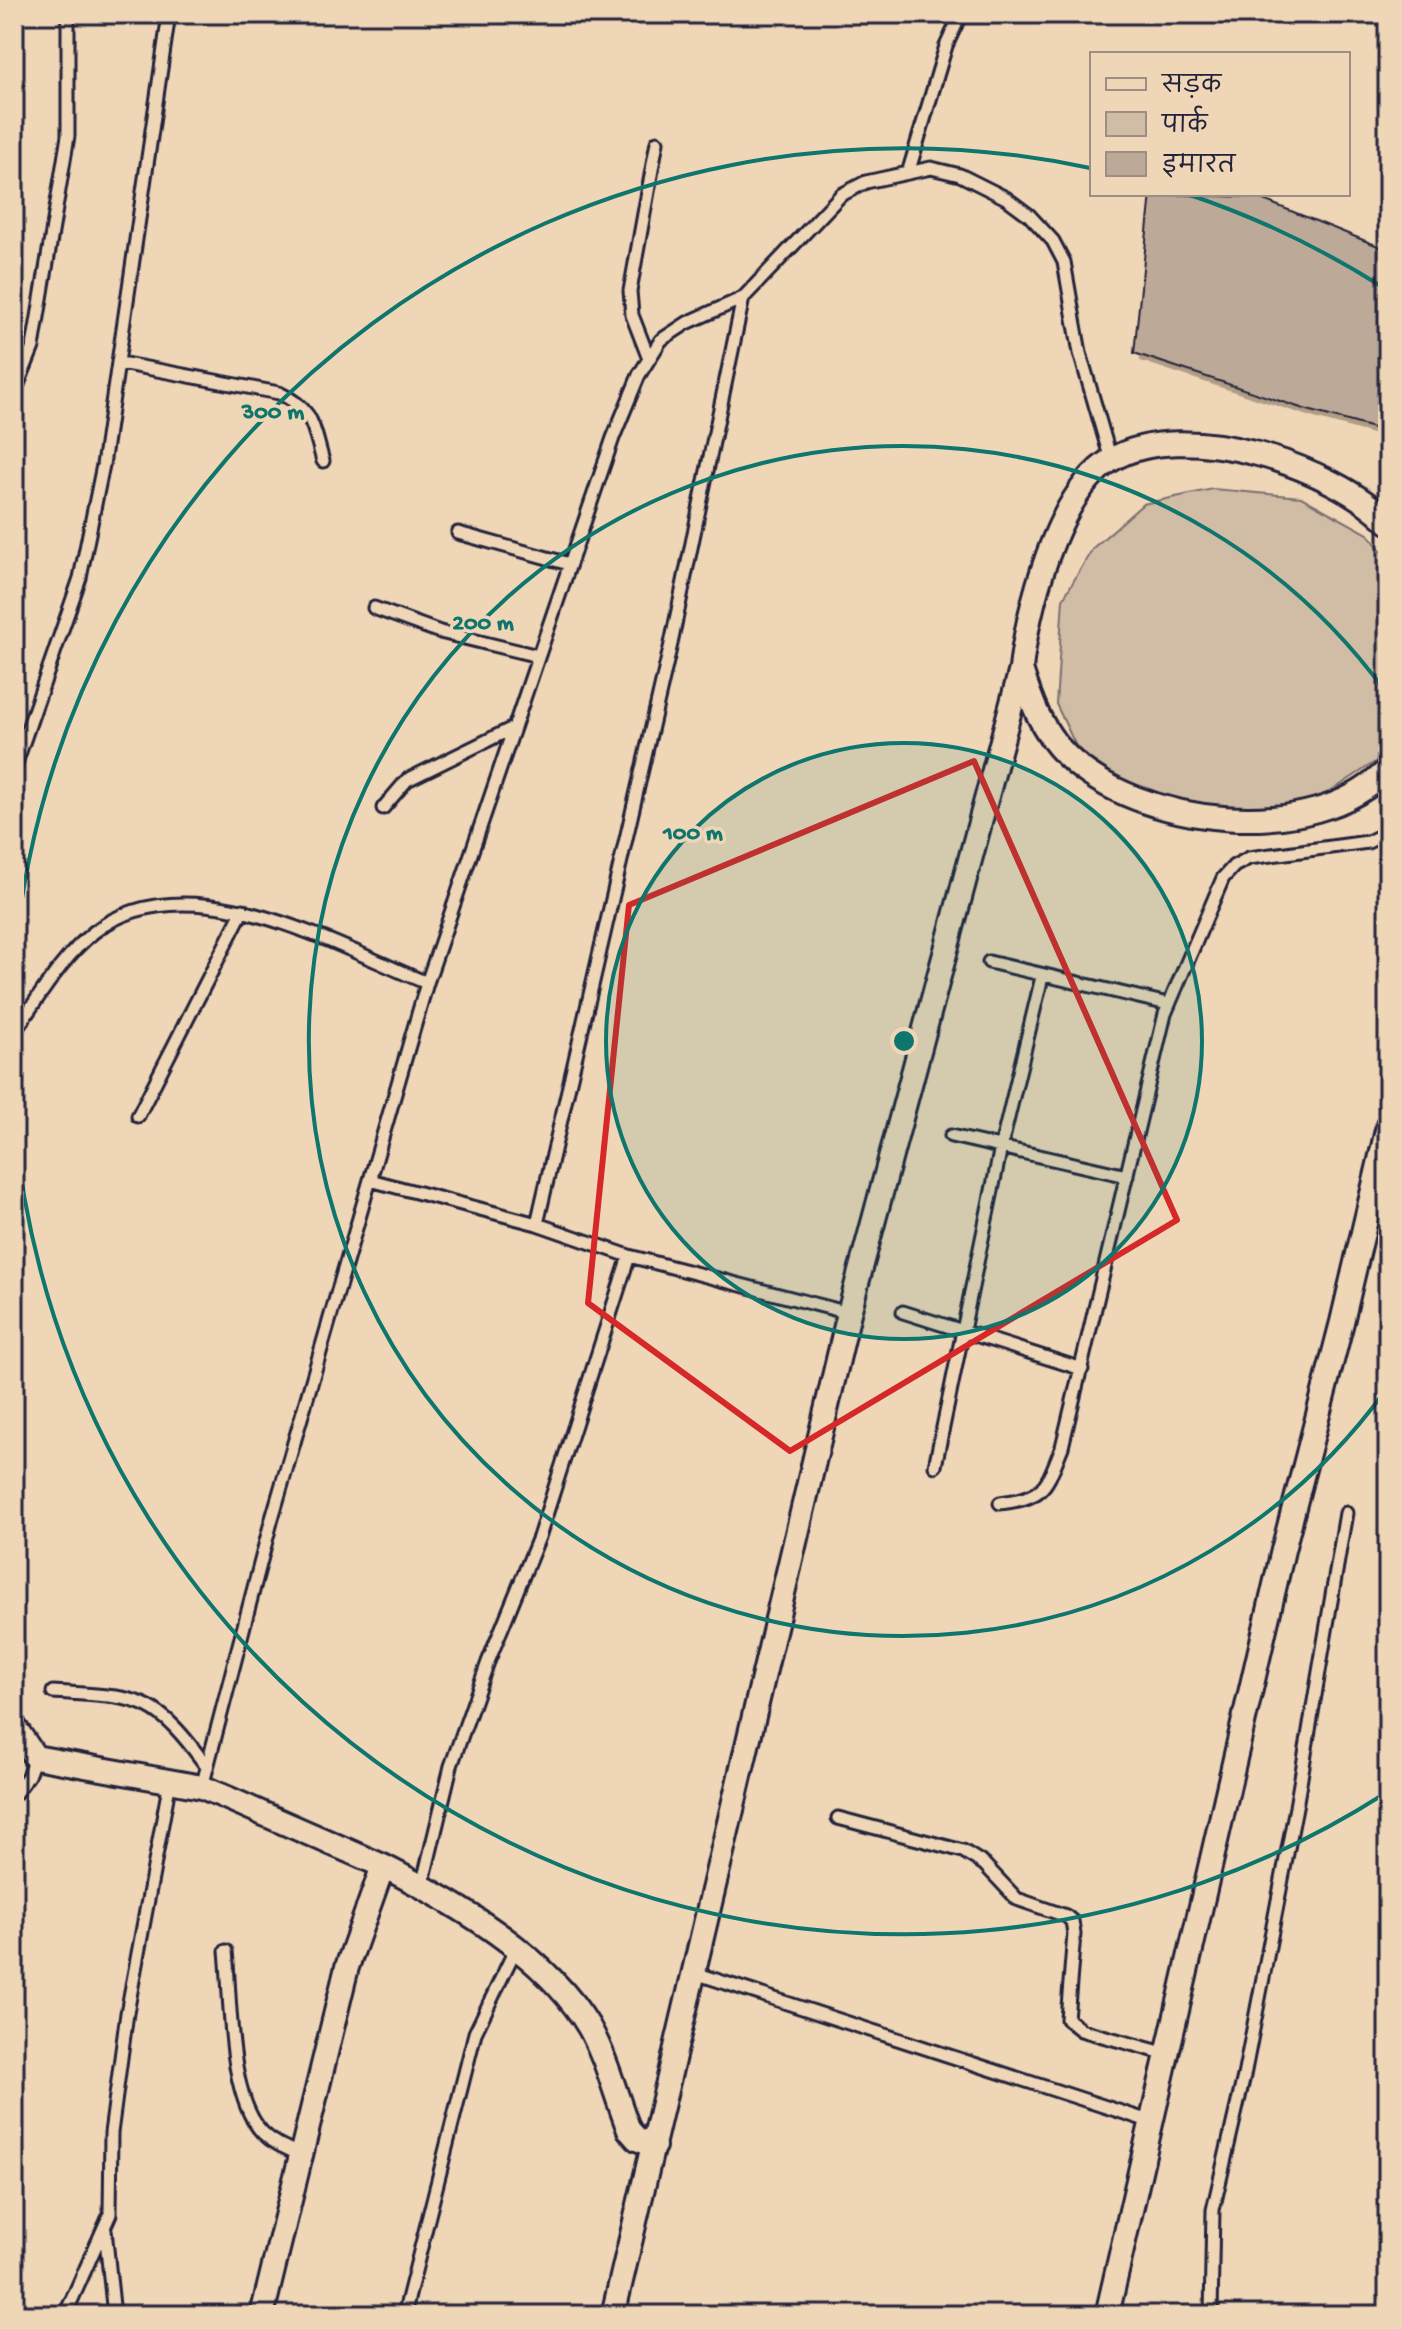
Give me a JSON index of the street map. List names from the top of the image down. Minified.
{"legend":["सड़क","पार्क","इमारत"],"rings":["300 m","200 m","100 m"]}
